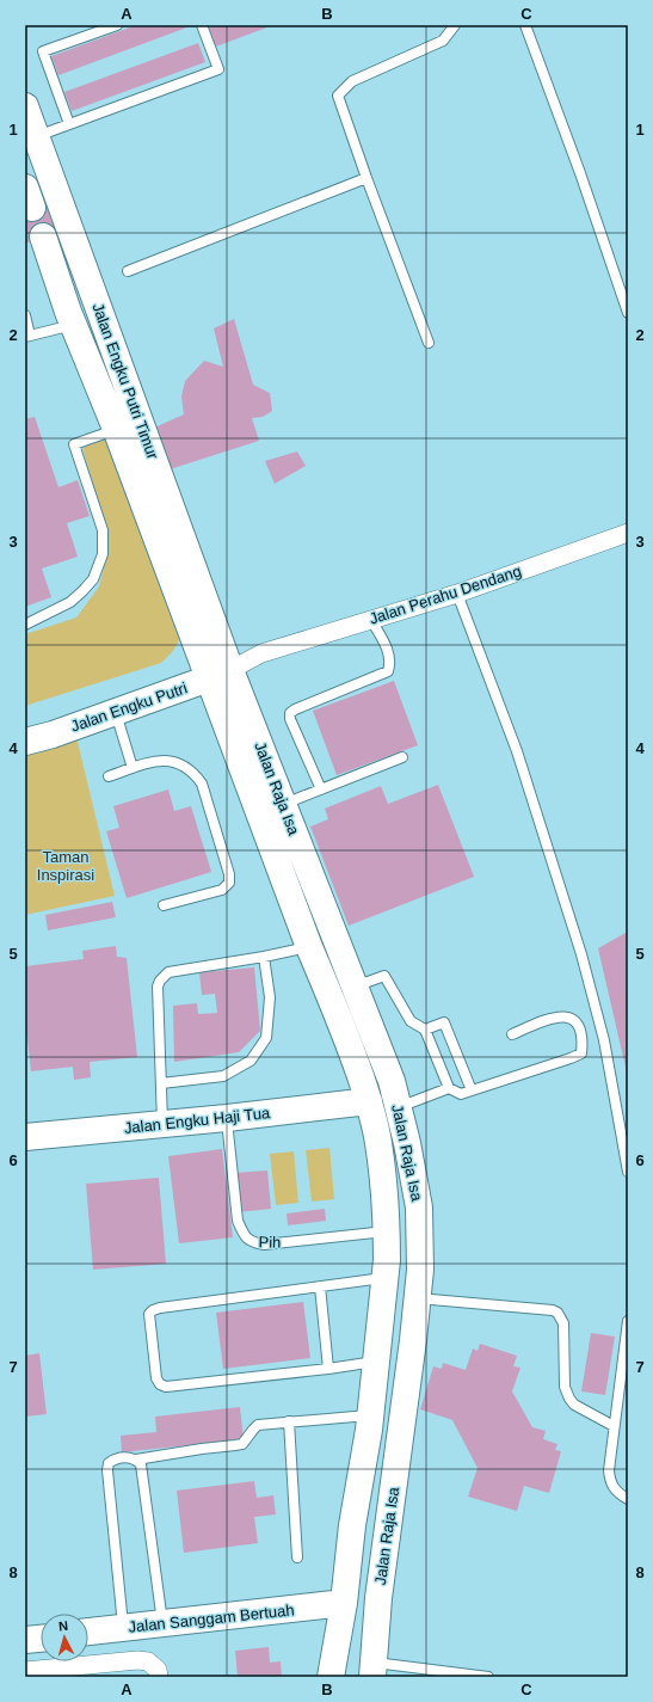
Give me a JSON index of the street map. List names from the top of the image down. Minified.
{"streets":{"main road":["Jalan Engku Putri Timur","Jalan Engku Putri","Jalan Raja Isa","Jalan Engku Haji Tua","Jalan Sanggam Bertuah"],"street":["Jalan Perahu Dendang"],"lane":["Pih"]},"crossings":[["Jalan Engku Putri Timur","Jalan Perahu Dendang"],["Jalan Engku Putri Timur","Jalan Engku Putri"],["Jalan Engku Putri Timur","Jalan Raja Isa"],["Jalan Perahu Dendang","Jalan Engku Putri"],["Jalan Perahu Dendang","Jalan Raja Isa"],["Jalan Engku Putri","Jalan Raja Isa"],["Jalan Raja Isa","Jalan Engku Haji Tua"],["Jalan Raja Isa","Pih"],["Jalan Raja Isa","Jalan Sanggam Bertuah"],["Jalan Engku Haji Tua","Pih"]],"parks":["Taman Inspirasi"],"north":"top","grid":{"columns":["A","B","C"],"rows":["1","2","3","4","5","6","7","8"]}}
